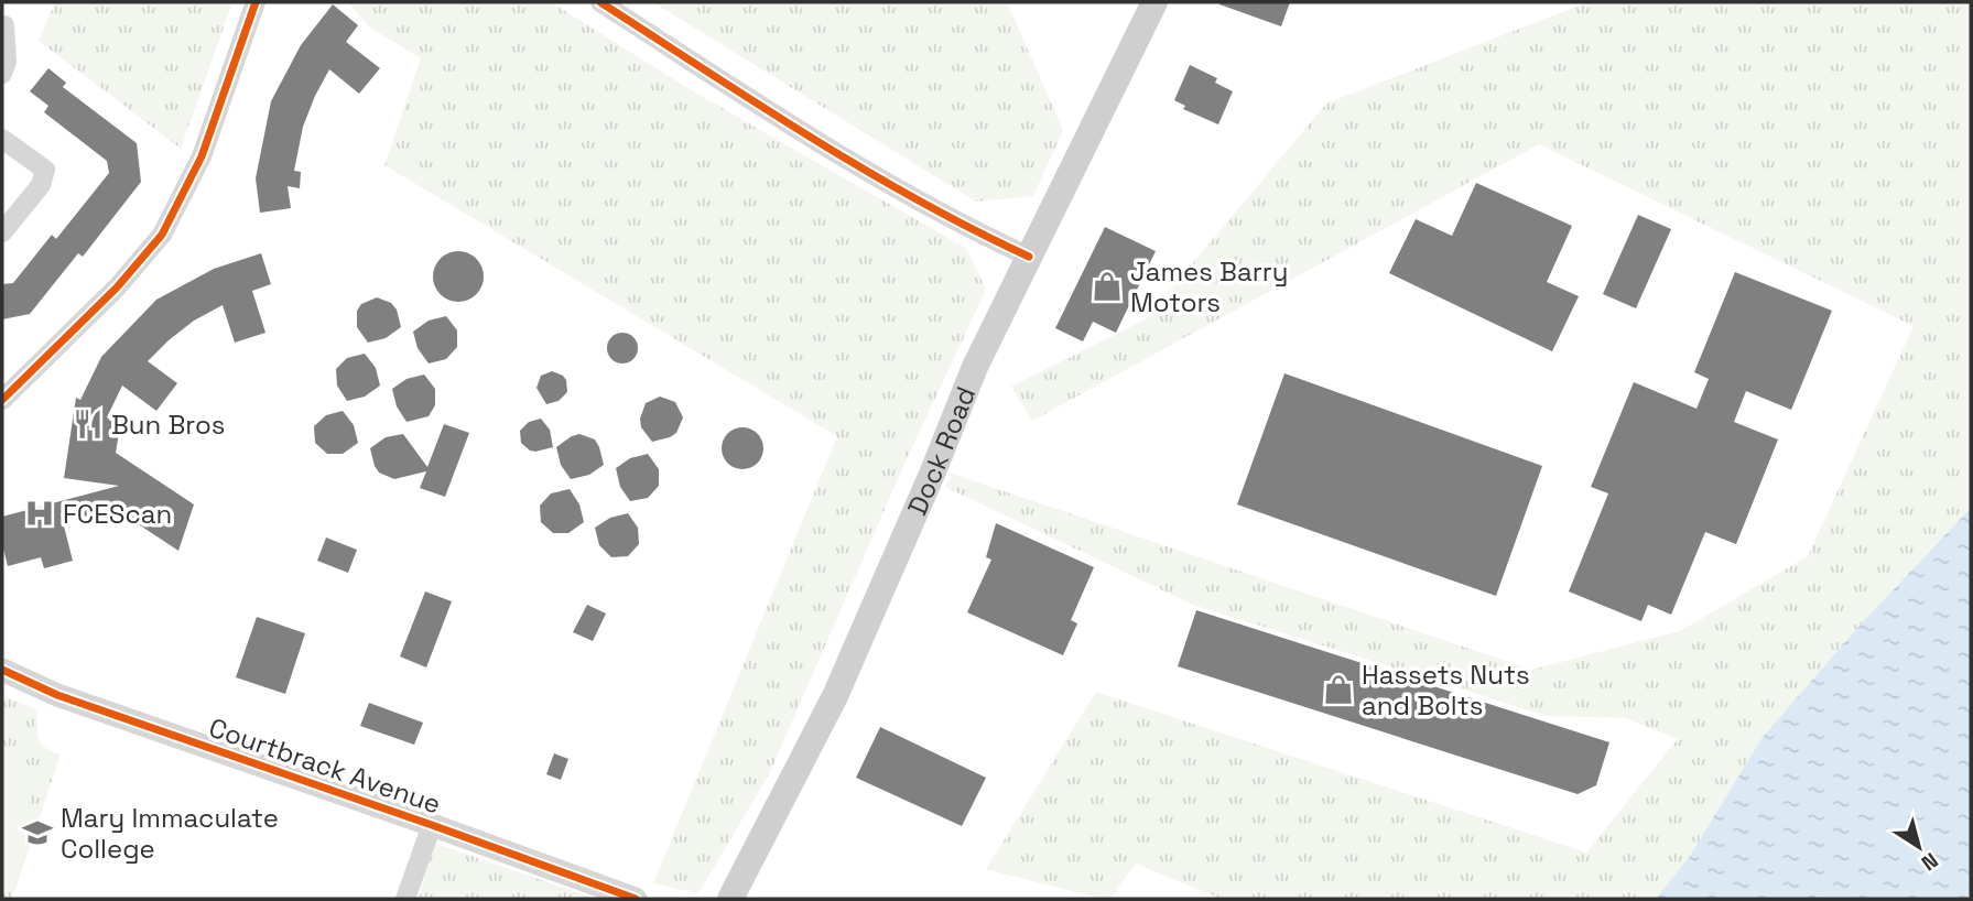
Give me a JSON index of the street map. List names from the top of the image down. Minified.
{"streets":{"main road":["Dock Road"],"street":["Courtbrack Avenue"]},"places":{"shop":["James Barry Motors","Hassets Nuts and Bolts"],"restaurant":["Bun Bros"],"hospital":["FCEScan"],"school or university":["Mary Immaculate College"]},"north":"bottom right"}
